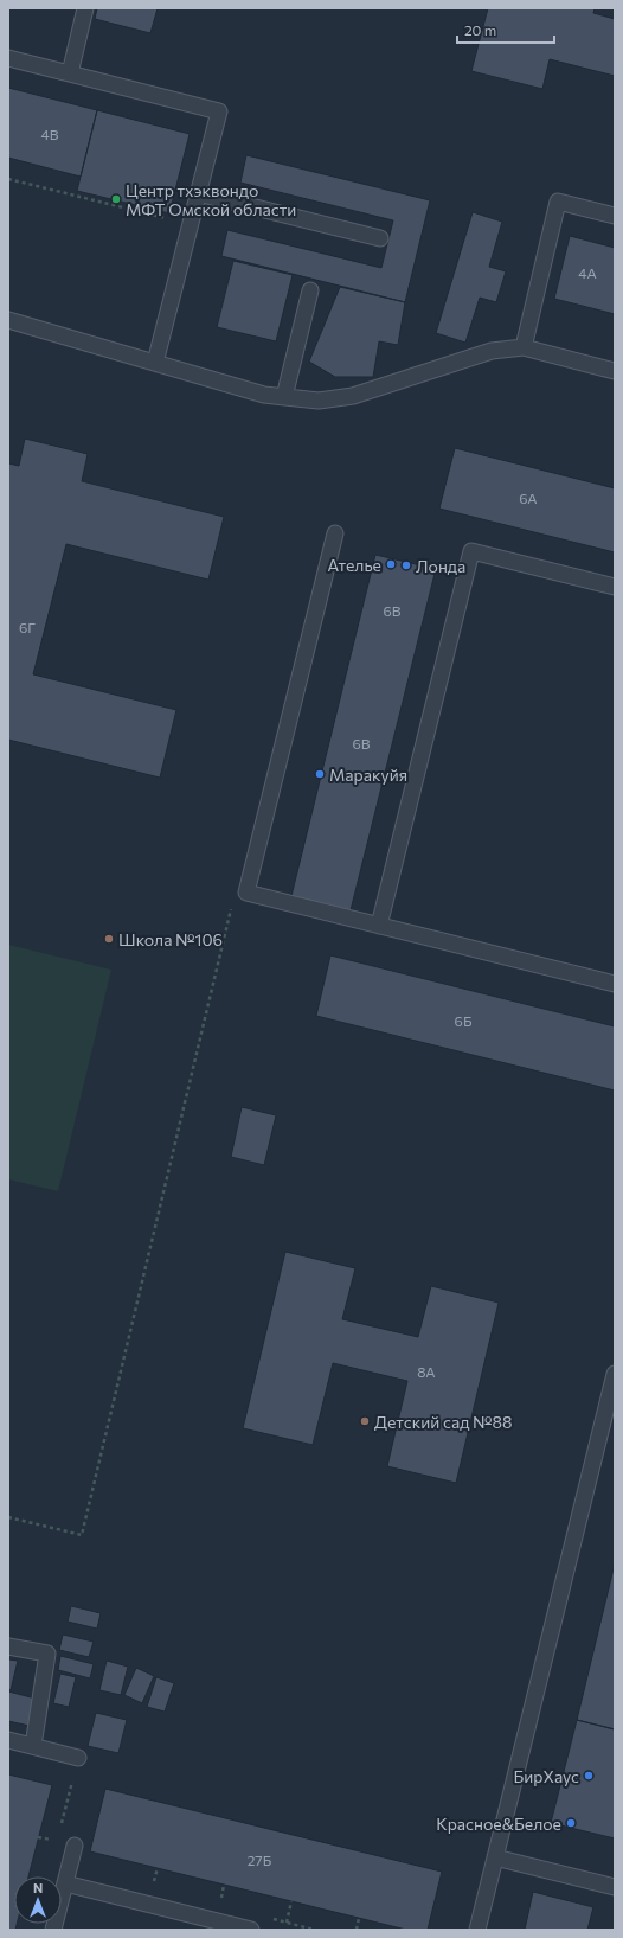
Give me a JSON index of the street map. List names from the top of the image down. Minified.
{"places":["Центр тхэквондо МФТ Омской области","Ателье","Лонда","Маракуйя","Школа №106","Детский сад №88","БирХаус","Красное&Белое"],"house_numbers":["4В","4А","6А","6В","6Г","6В","6Б","8А","27Б"],"scale_bar":"20 m","north":"top"}
